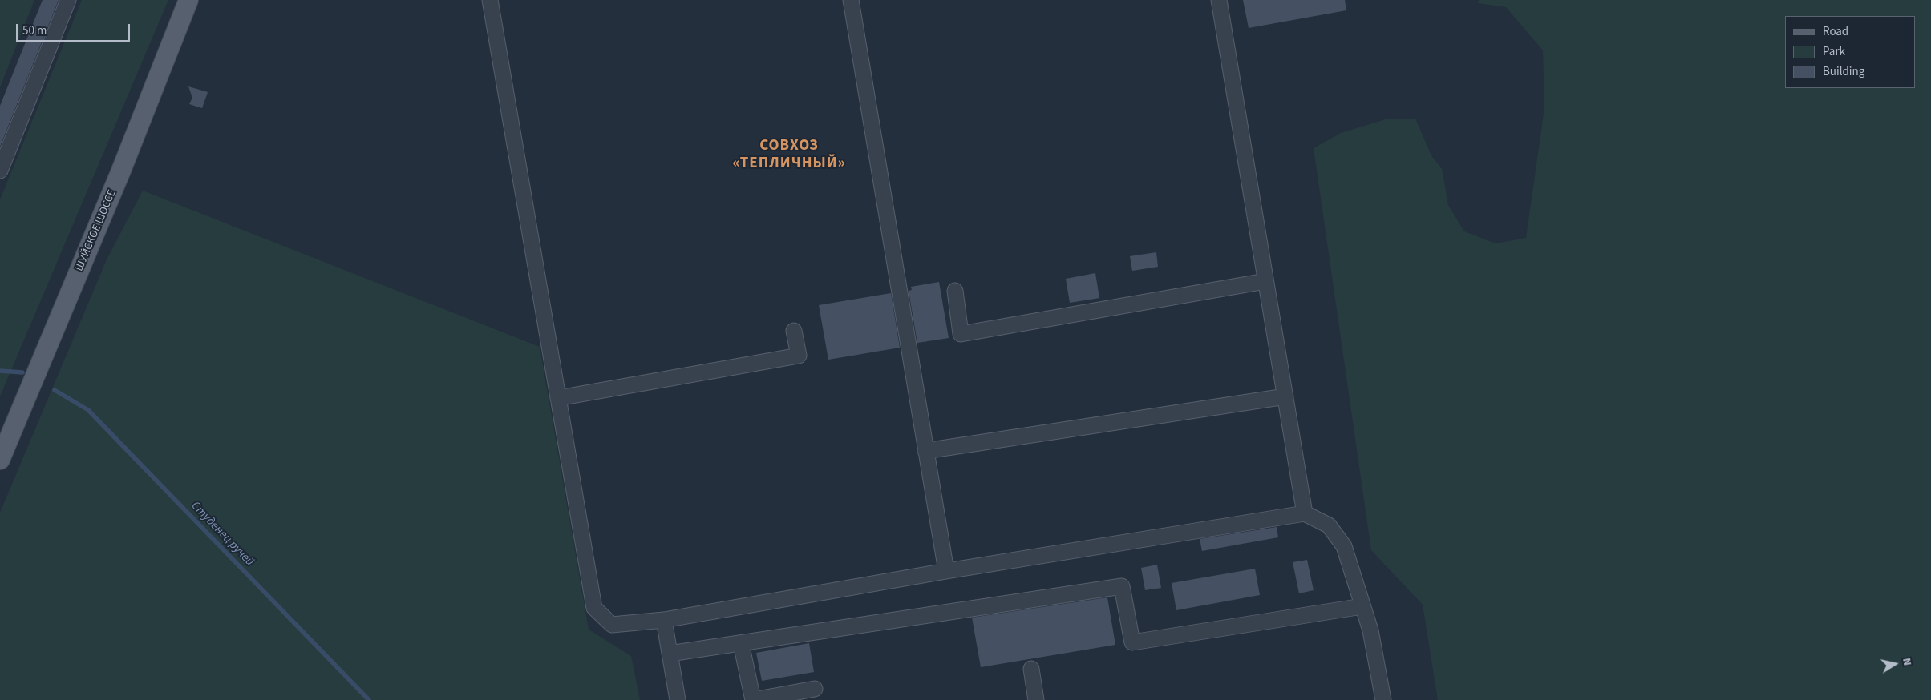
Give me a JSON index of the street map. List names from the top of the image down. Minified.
{"streets":{"main road":["ШУЙСКОЕ ШОССЕ"]},"districts":["СОВХОЗ «ТЕПЛИЧНЫЙ»"],"water":["Студенец ручей"],"legend":["Road","Park","Building"],"scale_bar":"50 m","north":"right"}
